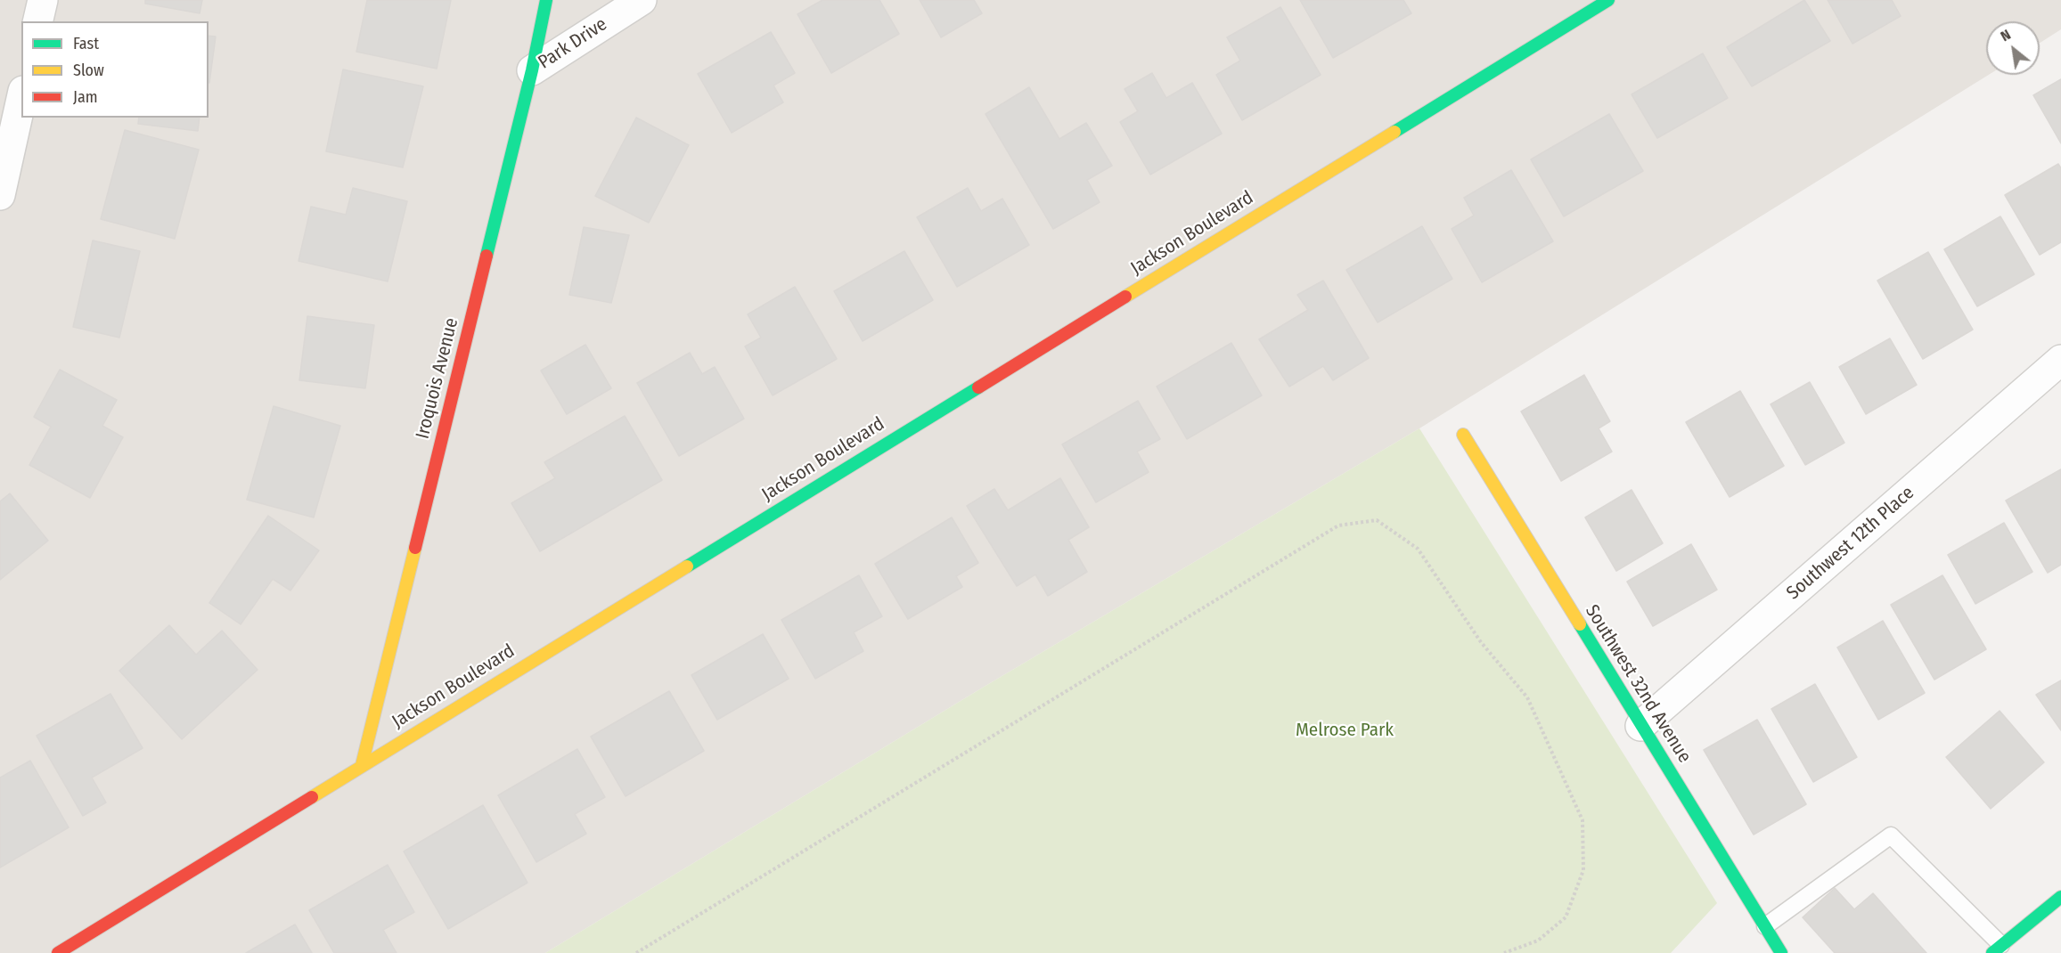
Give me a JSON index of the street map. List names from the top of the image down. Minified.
{"streets":{"street":["Park Drive","Jackson Boulevard","Iroquois Avenue","Southwest 12th Place","Southwest 32nd Avenue"]},"crossings":[["Park Drive","Iroquois Avenue"],["Jackson Boulevard","Iroquois Avenue"],["Southwest 12th Place","Southwest 32nd Avenue"]],"parks":["Melrose Park"],"legend":["Fast","Slow","Jam"],"north":"top left"}
